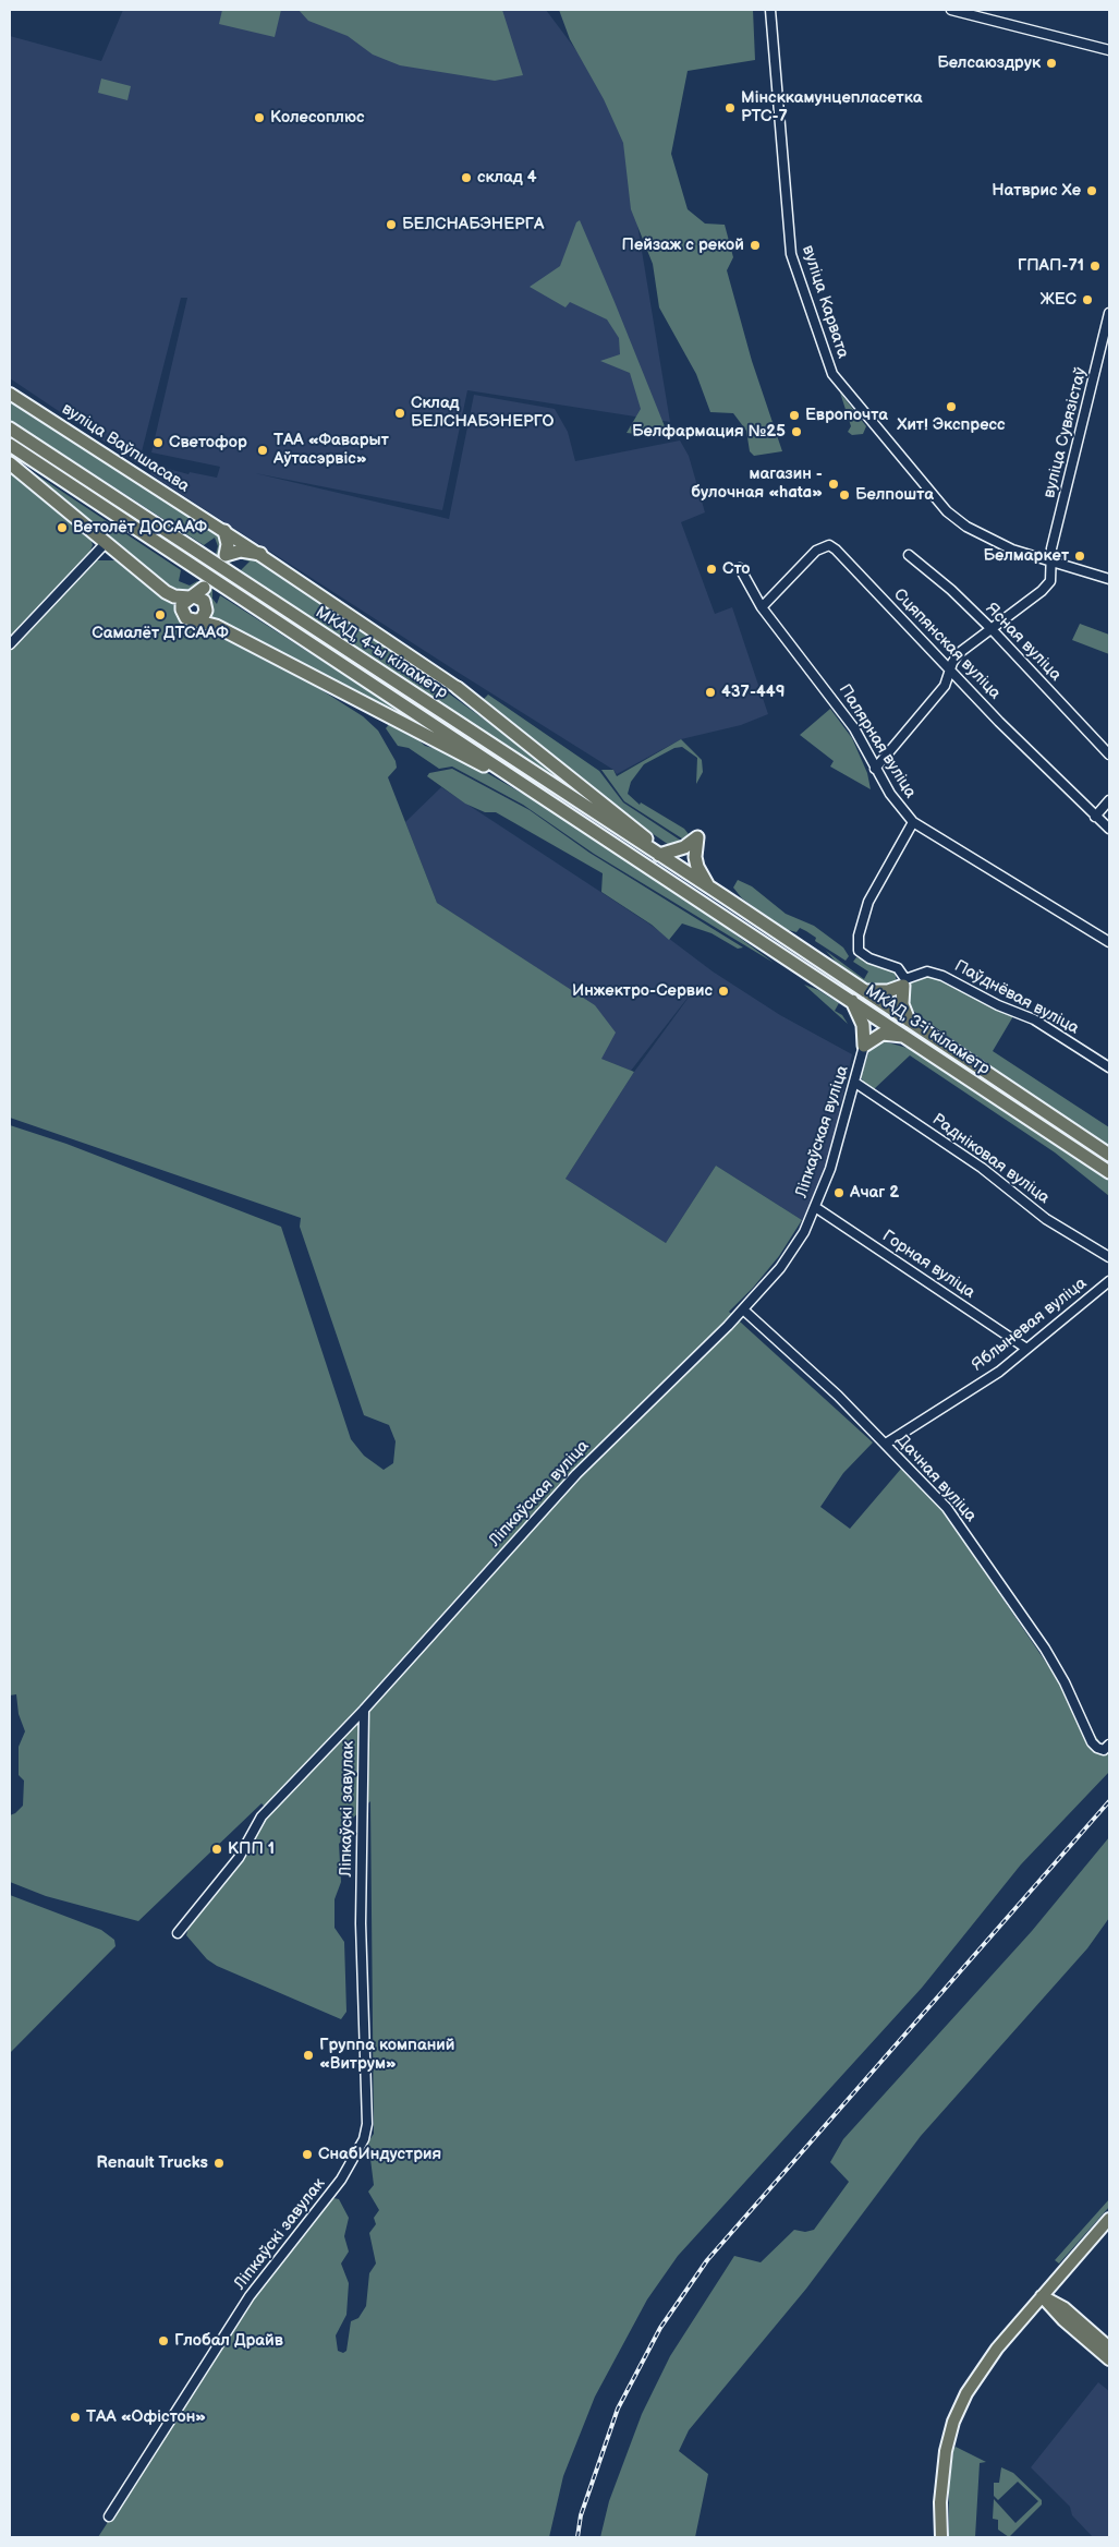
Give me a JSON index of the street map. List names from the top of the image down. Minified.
{"streets":{"highway":["МКАД, 4-ы кіламетр","МКАД, 3-і кіламетр"],"main road":["вуліца Ваўпшасава"],"street":["вуліца Карвата","вуліца Сувязістаў","Ясная вуліца","Сцяпянская вуліца","Палярная вуліца","Паўднёвая вуліца","Ліпкаўская вуліца","Радніковая вуліца","Горная вуліца","Яблыневая вуліца","Дачная вуліца","Ліпкаўскі завулак"]},"crossings":[["вуліца Карвата","вуліца Сувязістаў"],["вуліца Сувязістаў","Ясная вуліца"],["вуліца Сувязістаў","Сцяпянская вуліца"],["вуліца Сувязістаў","Палярная вуліца"],["Сцяпянская вуліца","Палярная вуліца"],["МКАД, 4-ы кіламетр","МКАД, 3-і кіламетр"],["Ліпкаўская вуліца","Радніковая вуліца"],["Ліпкаўская вуліца","Горная вуліца"],["Ліпкаўская вуліца","Дачная вуліца"],["Ліпкаўская вуліца","Ліпкаўскі завулак"],["Горная вуліца","Яблыневая вуліца"],["Яблыневая вуліца","Дачная вуліца"]],"places":["Белсаюздрук","Мінсккамунцепласетка РТС-7","Колесоплюс","склад 4","Натврис Хе","БЕЛСНАБЭНЕРГА","Пейзаж с рекой","ГПАП-71","ЖЕС","Хит! Экспресс","Склад БЕЛСНАБЭНЕРГО","Европочта","Белфармация №25","Светофор","ТАА «Фаварыт Аўтасэрвіс»","магазин - булочная «hata»","Белпошта","Ветолёт ДОСААФ","Белмаркет","Сто","Самалёт ДТСААФ","437-449","Инжектро-Сервис","Ачаг 2","КПП 1","Группа компаний «Витрум»","СнабИндустрия","Renault Trucks","Глобал Драйв","ТАА «Офістон»"]}
